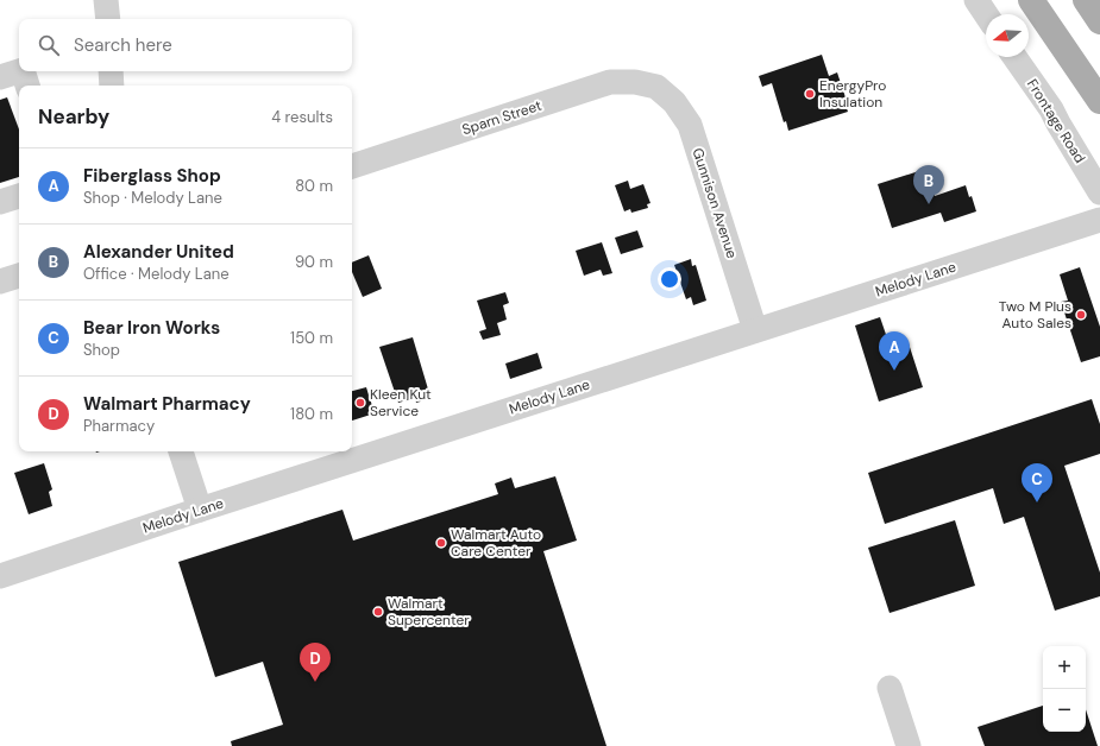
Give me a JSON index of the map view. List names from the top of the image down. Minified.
{"streets":{"street":["Sparn Street","Frontage Road","Gunnison Avenue","Melody Lane"]},"crossings":[["Sparn Street","Gunnison Avenue"],["Gunnison Avenue","Melody Lane"]],"places":["EnergyPro Insulation","Two M Plus Auto Sales","Kleen Kut Service","Walmart Auto Care Center","Walmart Supercenter"],"north":"left","page":{"search":"Search here","heading":["Nearby","4 results"],"list":[{"mark":"A","name":"Fiberglass Shop","note":"Shop · Melody Lane","value":"80 m"},{"mark":"B","name":"Alexander United","note":"Office · Melody Lane","value":"90 m"},{"mark":"C","name":"Bear Iron Works","note":"Shop","value":"150 m"},{"mark":"D","name":"Walmart Pharmacy","note":"Pharmacy","value":"180 m"}],"pins":["B","A","C","D"],"map_buttons":["+","−"]}}
